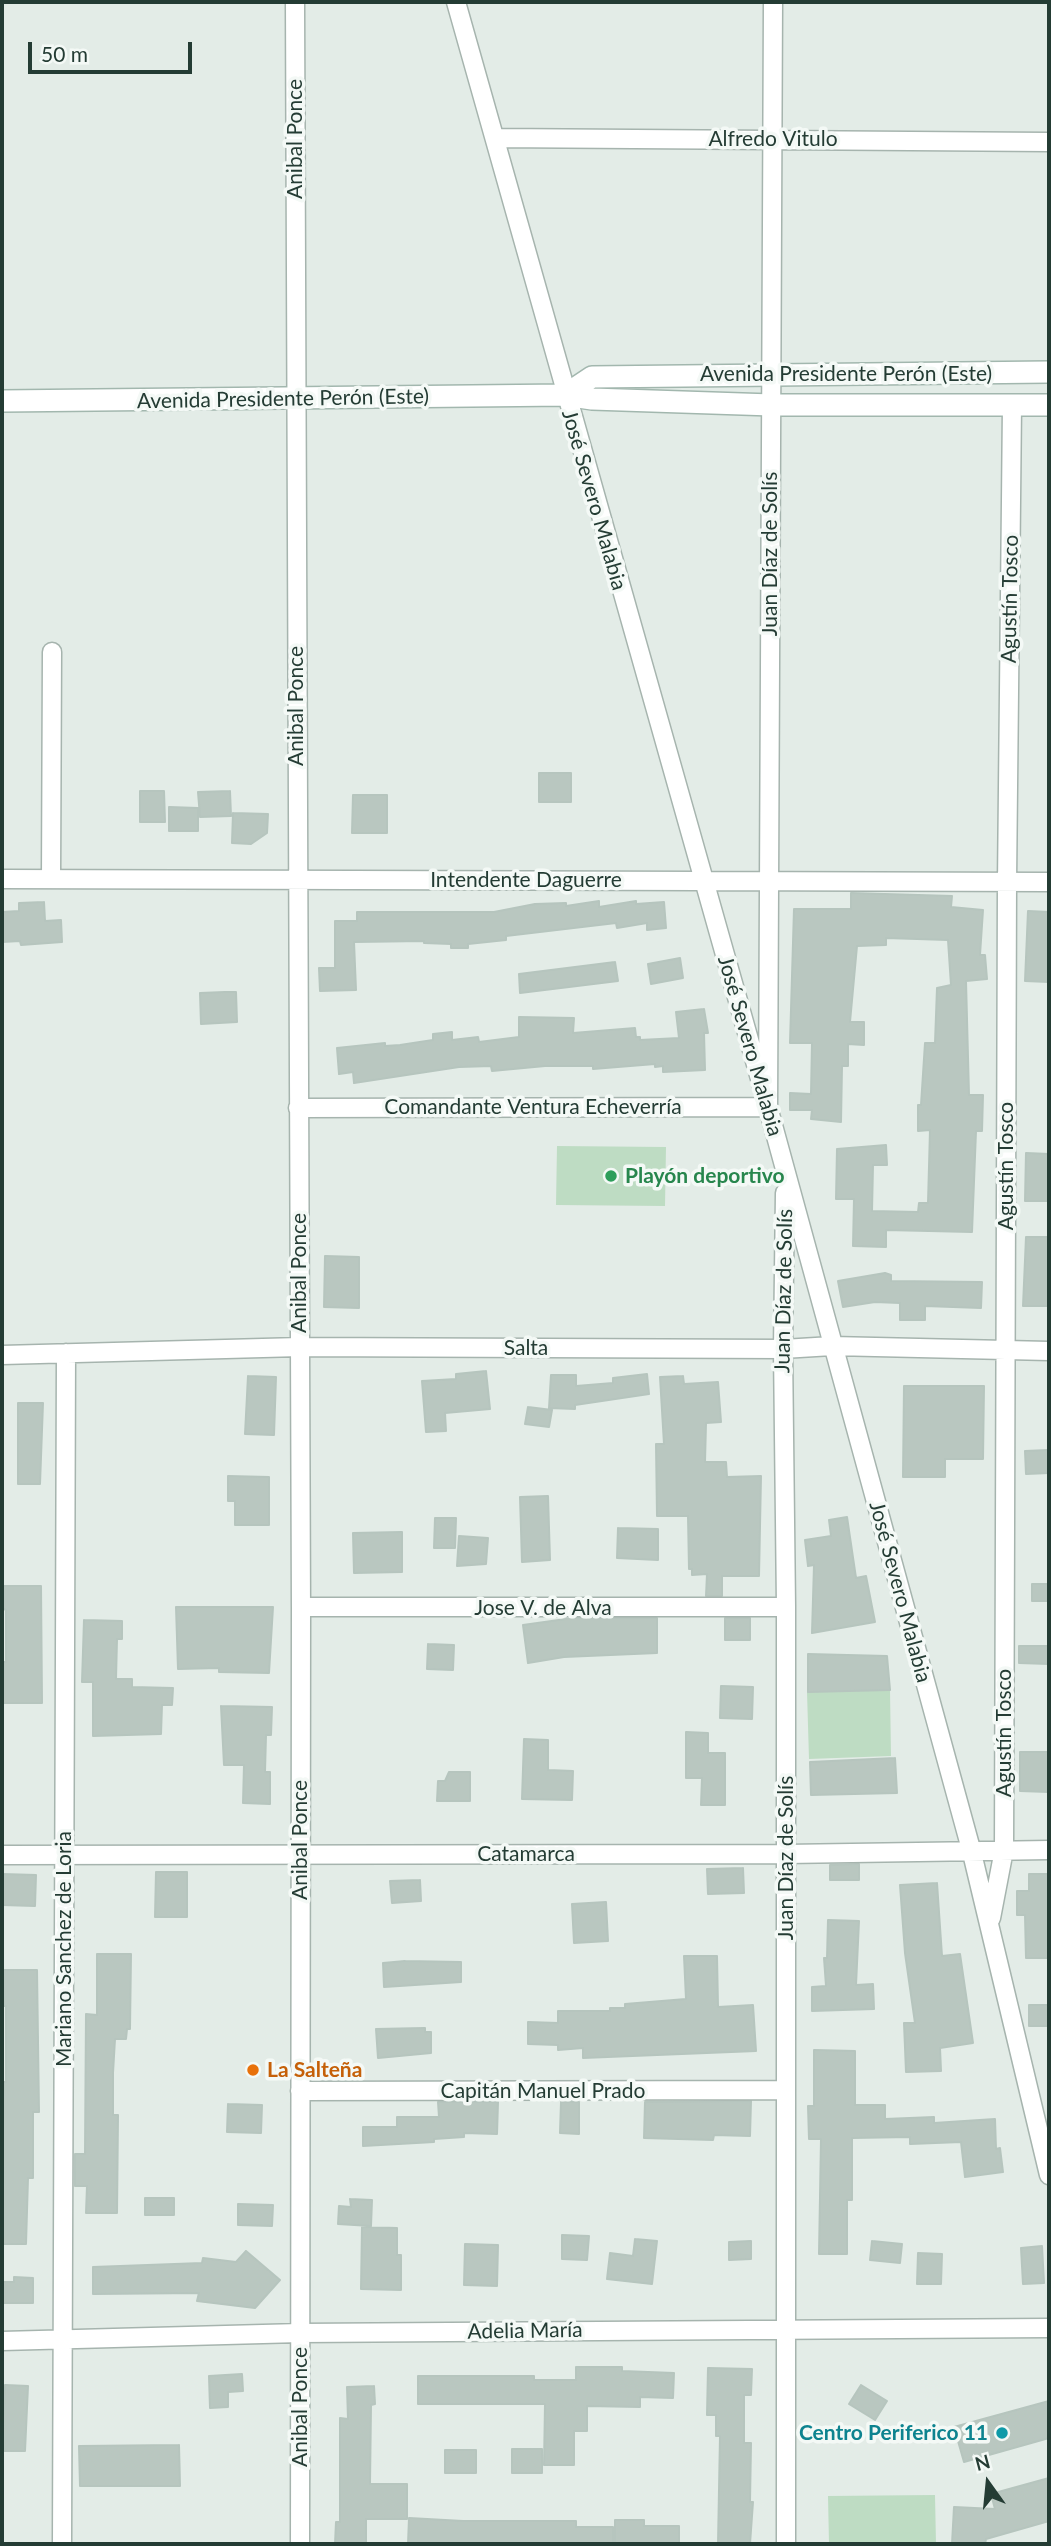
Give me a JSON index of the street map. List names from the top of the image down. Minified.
{"streets":{"main road":["Avenida Presidente Perón (Este)"],"street":["Anibal Ponce","Alfredo Vitulo","José Severo Malabia","Juan Díaz de Solís","Agustín Tosco","Intendente Daguerre","Comandante Ventura Echeverría","Salta","Jose V. de Alva","Catamarca","Mariano Sanchez de Loria","Capitán Manuel Prado","Adelia María"]},"crossings":[["Anibal Ponce","Avenida Presidente Perón (Este)"],["Anibal Ponce","Intendente Daguerre"],["Anibal Ponce","Comandante Ventura Echeverría"],["Anibal Ponce","Salta"],["Anibal Ponce","Jose V. de Alva"],["Anibal Ponce","Catamarca"],["Anibal Ponce","Capitán Manuel Prado"],["Anibal Ponce","Adelia María"],["Alfredo Vitulo","José Severo Malabia"],["Alfredo Vitulo","Juan Díaz de Solís"],["Avenida Presidente Perón (Este)","José Severo Malabia"],["Avenida Presidente Perón (Este)","Juan Díaz de Solís"],["Avenida Presidente Perón (Este)","Agustín Tosco"],["José Severo Malabia","Juan Díaz de Solís"],["José Severo Malabia","Agustín Tosco"],["José Severo Malabia","Intendente Daguerre"],["José Severo Malabia","Comandante Ventura Echeverría"],["José Severo Malabia","Salta"],["José Severo Malabia","Catamarca"],["Juan Díaz de Solís","Intendente Daguerre"],["Juan Díaz de Solís","Comandante Ventura Echeverría"],["Juan Díaz de Solís","Salta"],["Juan Díaz de Solís","Jose V. de Alva"],["Juan Díaz de Solís","Catamarca"],["Juan Díaz de Solís","Capitán Manuel Prado"],["Juan Díaz de Solís","Adelia María"],["Agustín Tosco","Intendente Daguerre"],["Agustín Tosco","Salta"],["Agustín Tosco","Catamarca"],["Salta","Mariano Sanchez de Loria"],["Catamarca","Mariano Sanchez de Loria"],["Mariano Sanchez de Loria","Adelia María"]],"places":["Playón deportivo","La Salteña","Centro Periferico 11"],"scale_bar":"50 m","north":"top"}
